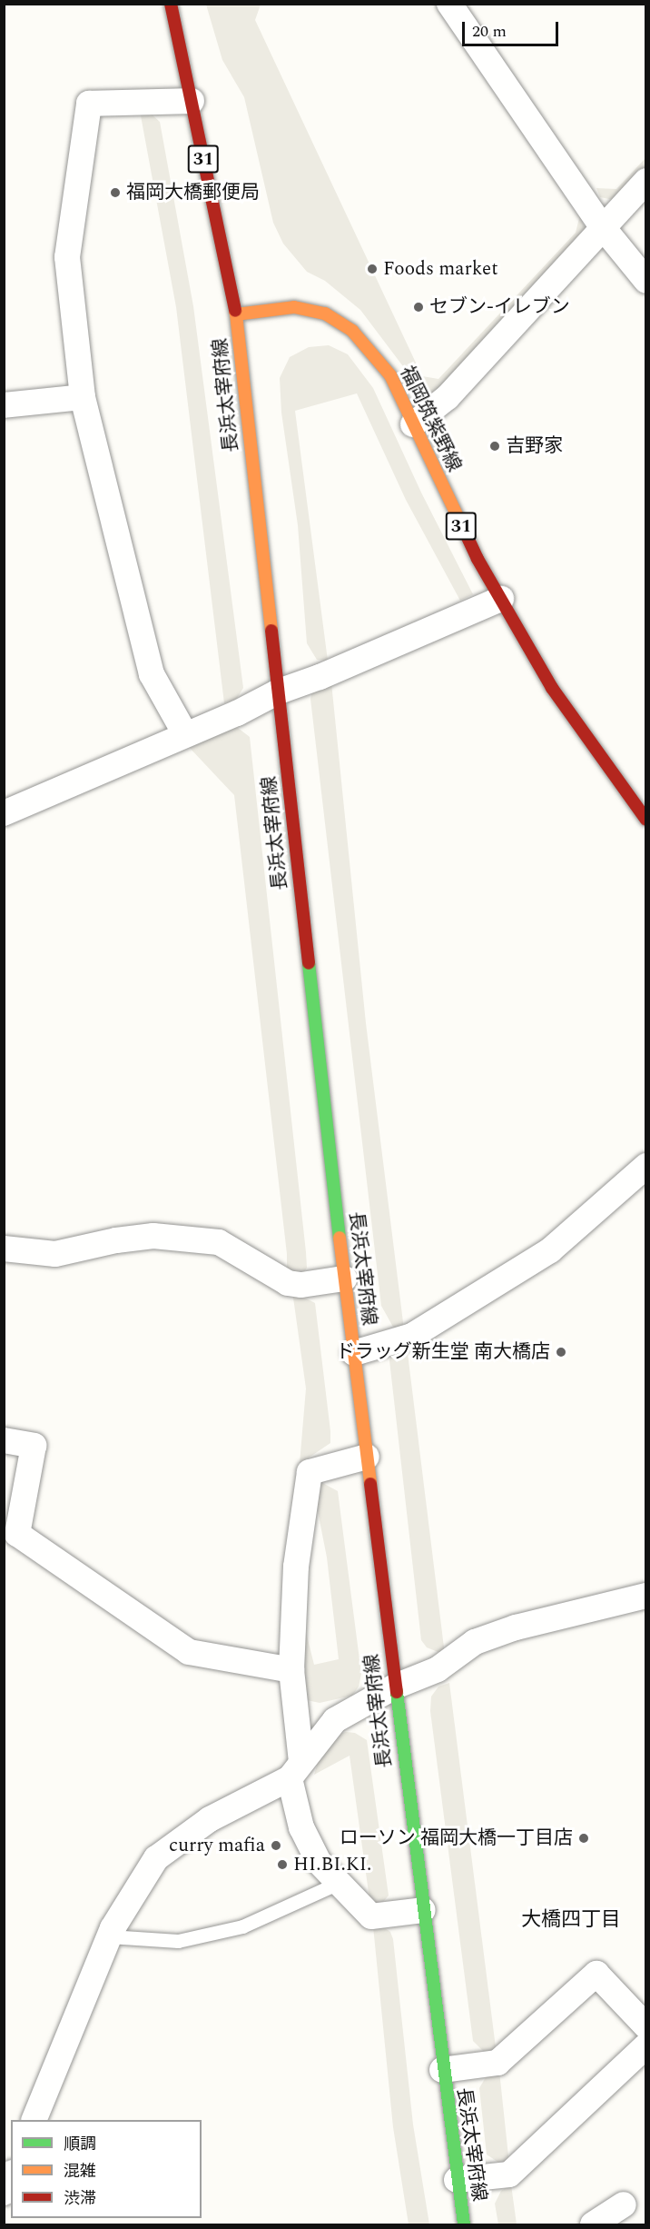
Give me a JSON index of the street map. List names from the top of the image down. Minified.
{"streets":{"street":["31","長浜太宰府線","福岡筑紫野線"]},"crossings":[["31","長浜太宰府線"],["31","福岡筑紫野線"],["長浜太宰府線","福岡筑紫野線"]],"districts":["大橋四丁目"],"places":["福岡大橋郵便局","Foods market","セブン-イレブン","吉野家","ドラッグ新生堂 南大橋店","ローソン 福岡大橋一丁目店","curry mafia","HI.BI.KI."],"legend":["順調","混雑","渋滞"],"scale_bar":"20 m"}
